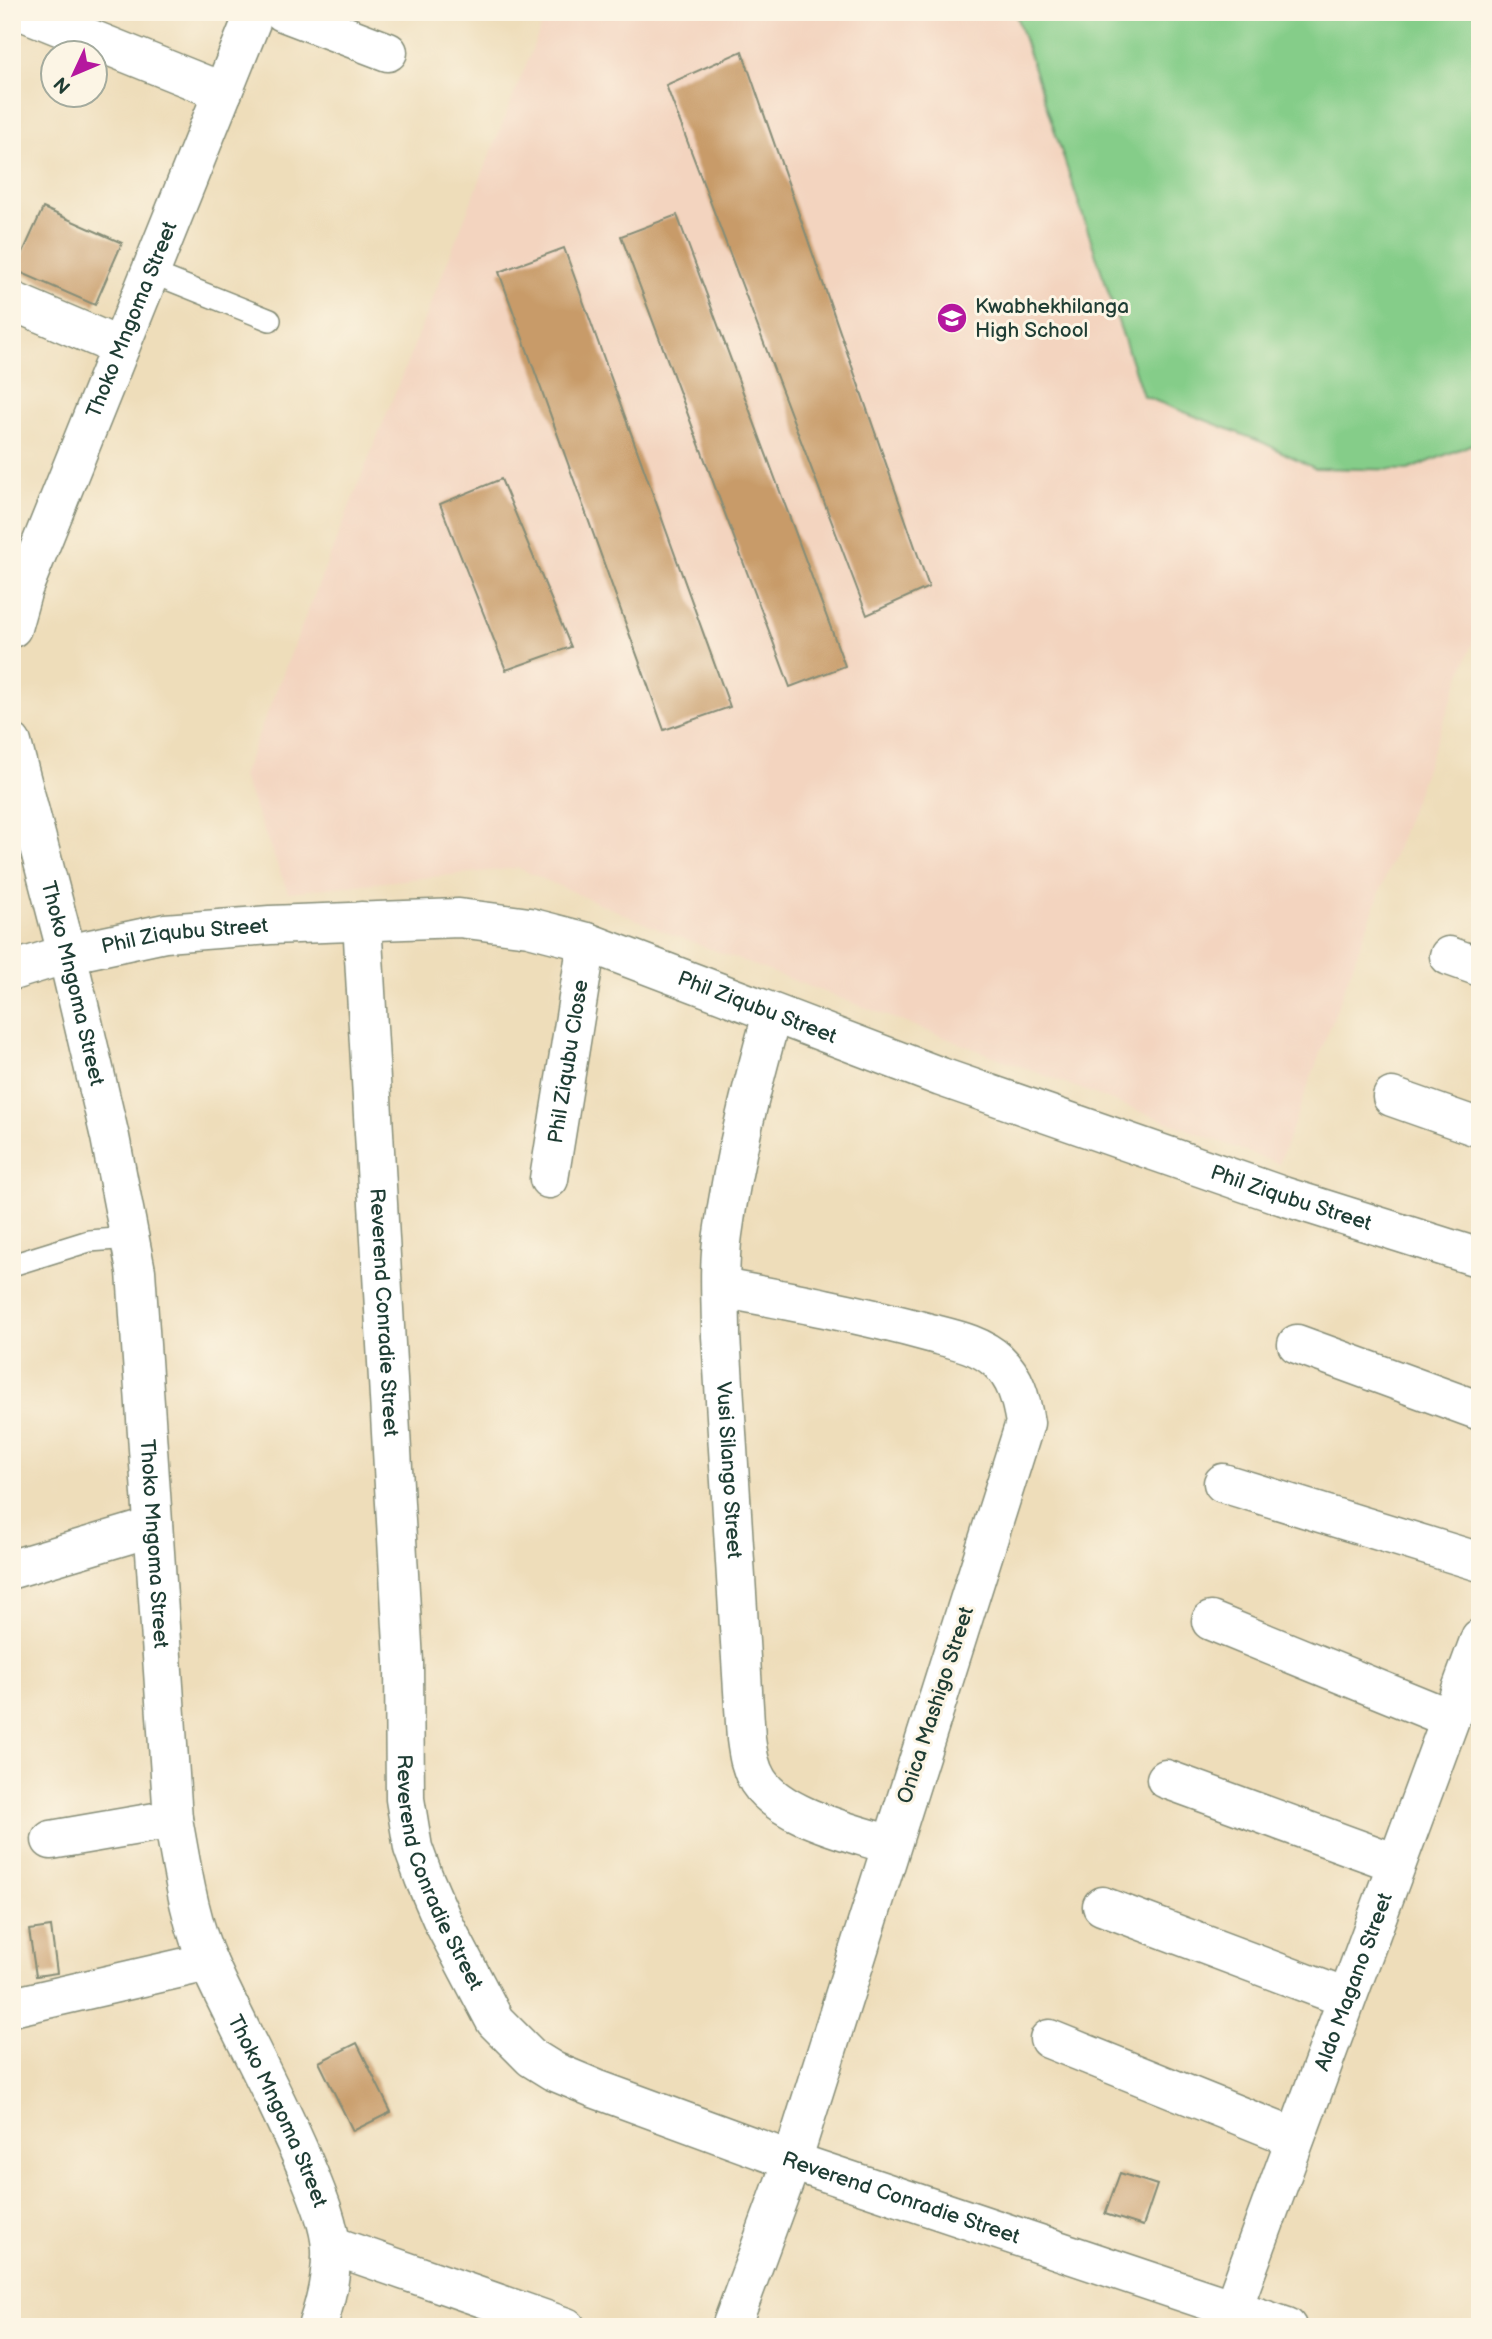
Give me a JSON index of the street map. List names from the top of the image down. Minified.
{"streets":{"street":["Thoko Mngoma Street","Phil Ziqubu Street","Phil Ziqubu Close","Reverend Conradie Street","Vusi Silango Street","Onica Mashigo Street","Aldo Magano Street"]},"crossings":[["Thoko Mngoma Street","Phil Ziqubu Street"],["Phil Ziqubu Street","Phil Ziqubu Close"],["Phil Ziqubu Street","Reverend Conradie Street"],["Phil Ziqubu Street","Vusi Silango Street"],["Reverend Conradie Street","Onica Mashigo Street"],["Reverend Conradie Street","Aldo Magano Street"],["Vusi Silango Street","Onica Mashigo Street"]],"places":{"school or university":["Kwabhekhilanga High School"]},"north":"bottom left"}
